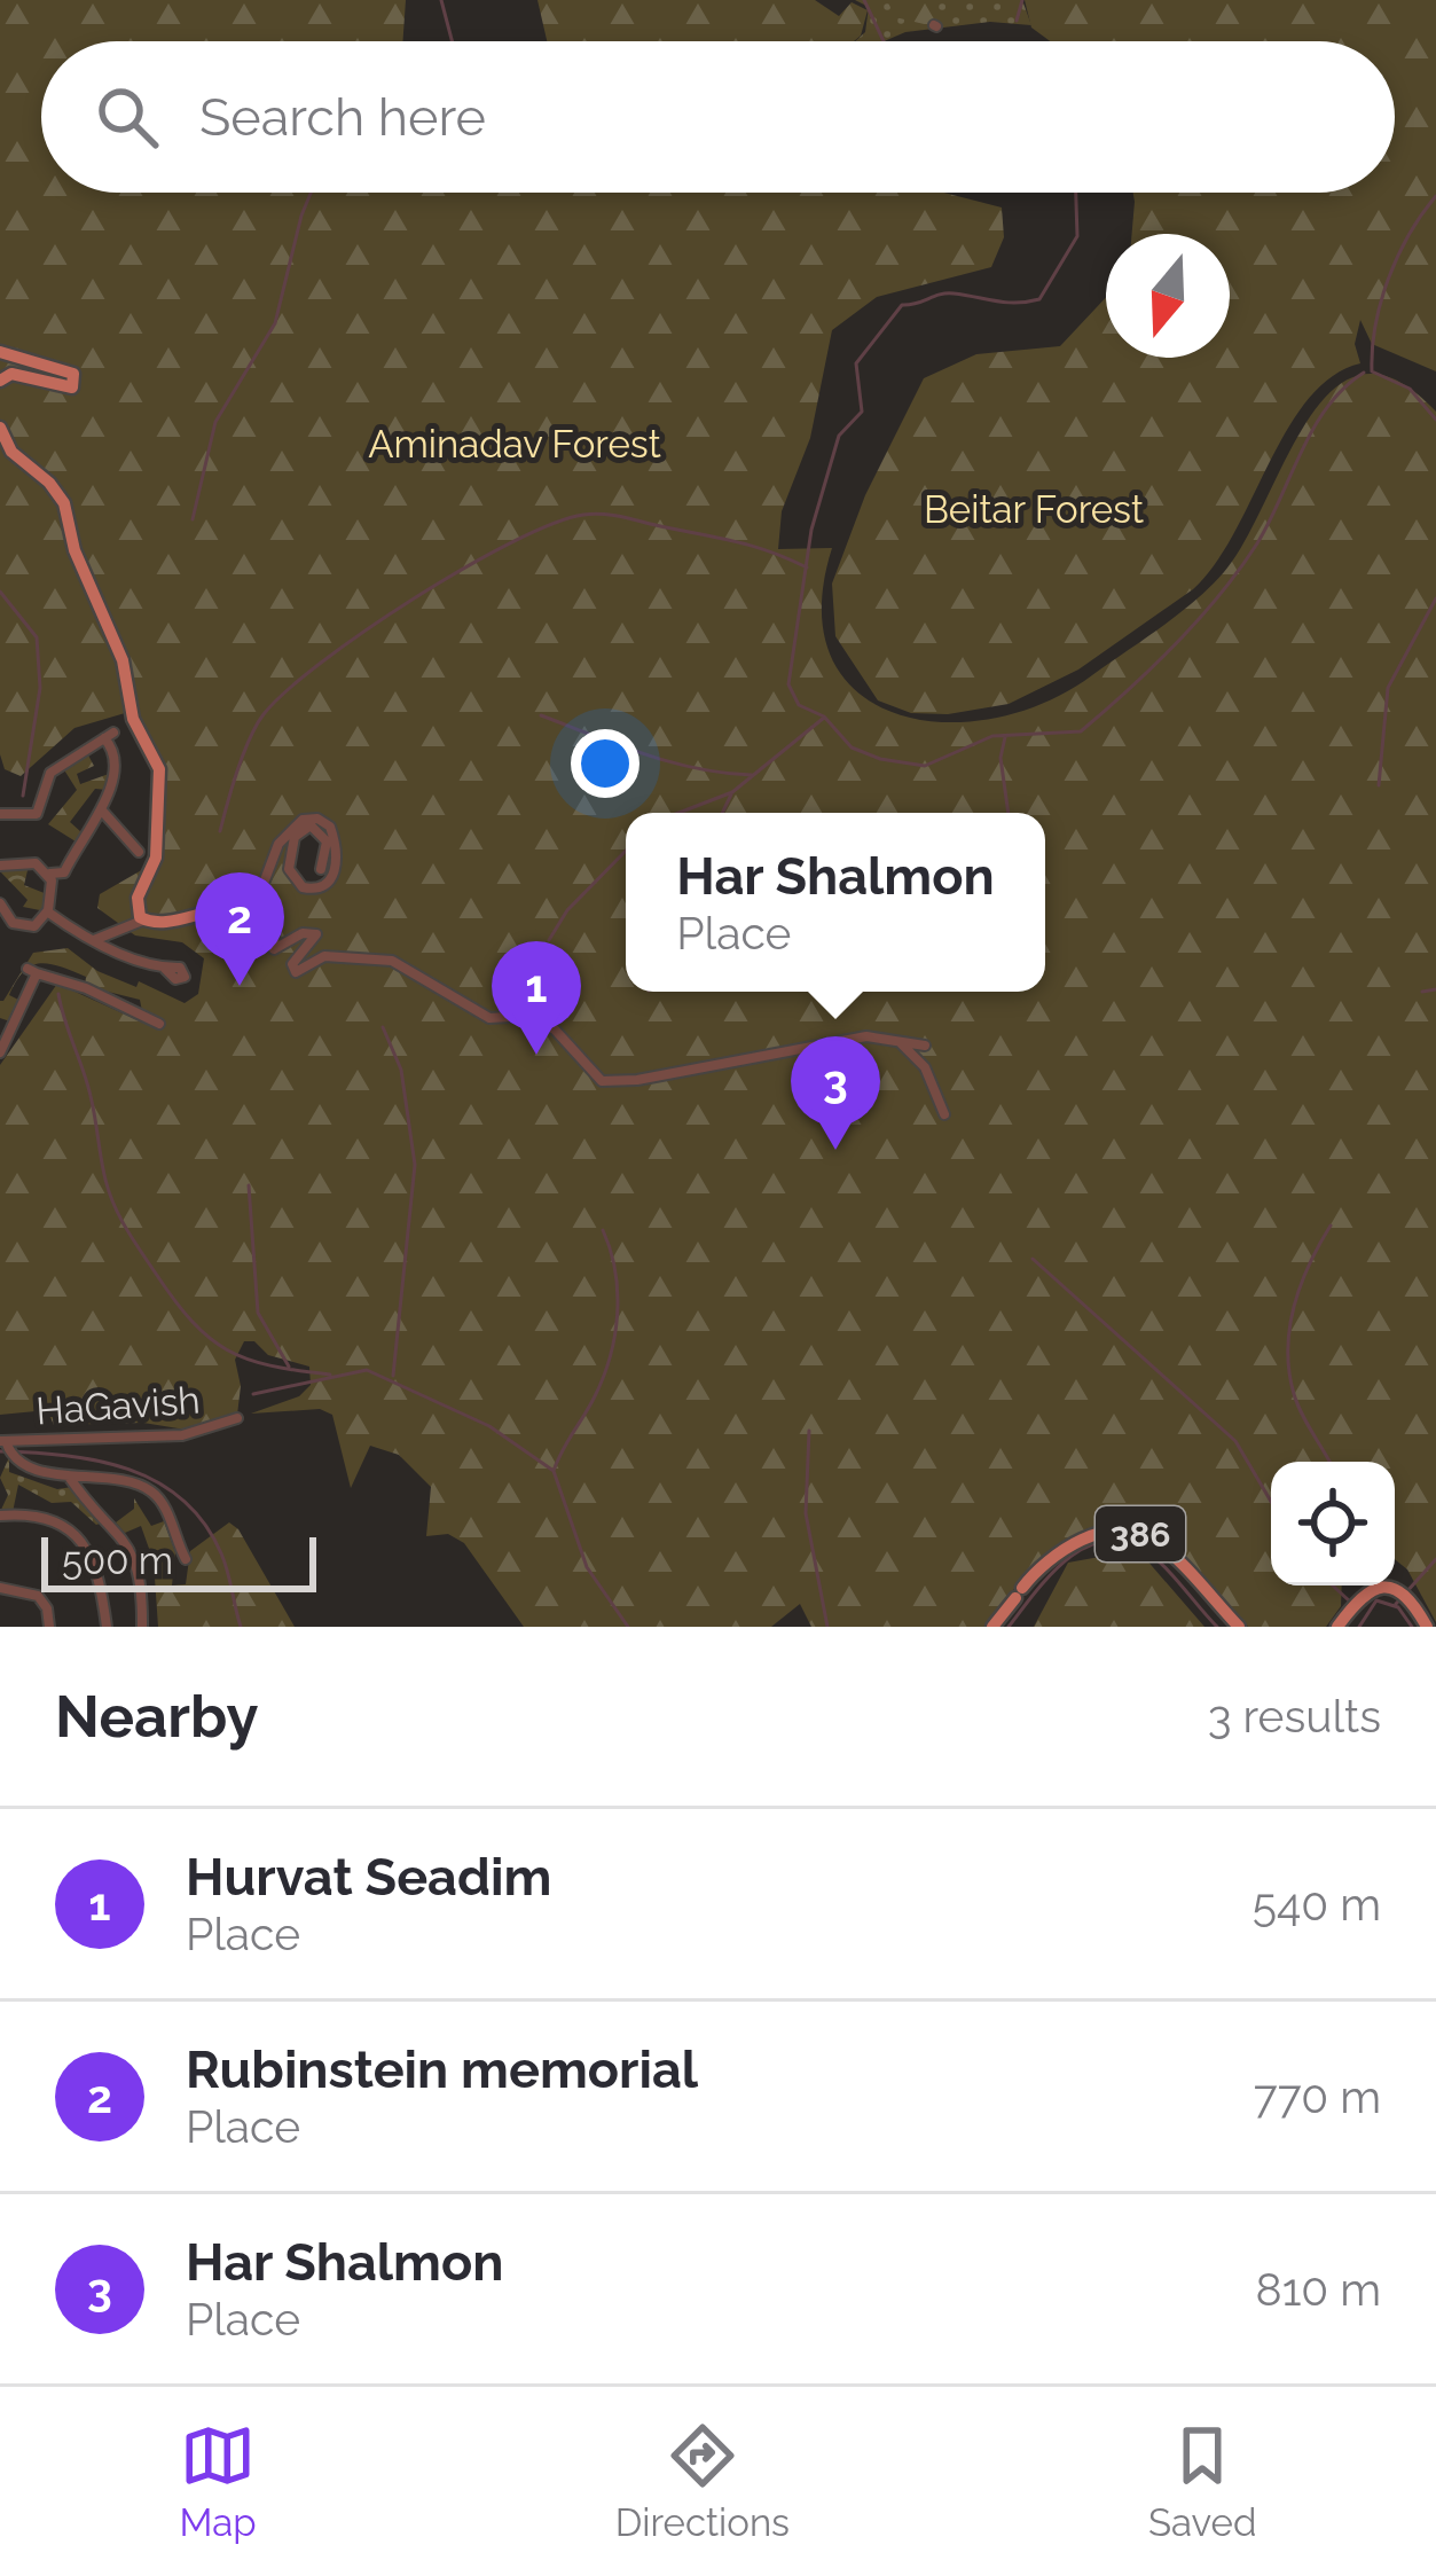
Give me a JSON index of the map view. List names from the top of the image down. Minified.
{"streets":{"main road":["386"],"street":["HaGavish"]},"parks":["Aminadav Forest","Beitar Forest"],"scale_bar":"500 m","north":"bottom","page":{"search":"Search here","popup":["Har Shalmon","Place"],"pins":["2","1","3"],"scale":"500 m","heading":["Nearby","3 results"],"list":[{"mark":"1","name":"Hurvat Seadim","note":"Place","value":"540 m"},{"mark":"2","name":"Rubinstein memorial","note":"Place","value":"770 m"},{"mark":"3","name":"Har Shalmon","note":"Place","value":"810 m"}],"nav":["Map","Directions","Saved"]}}
